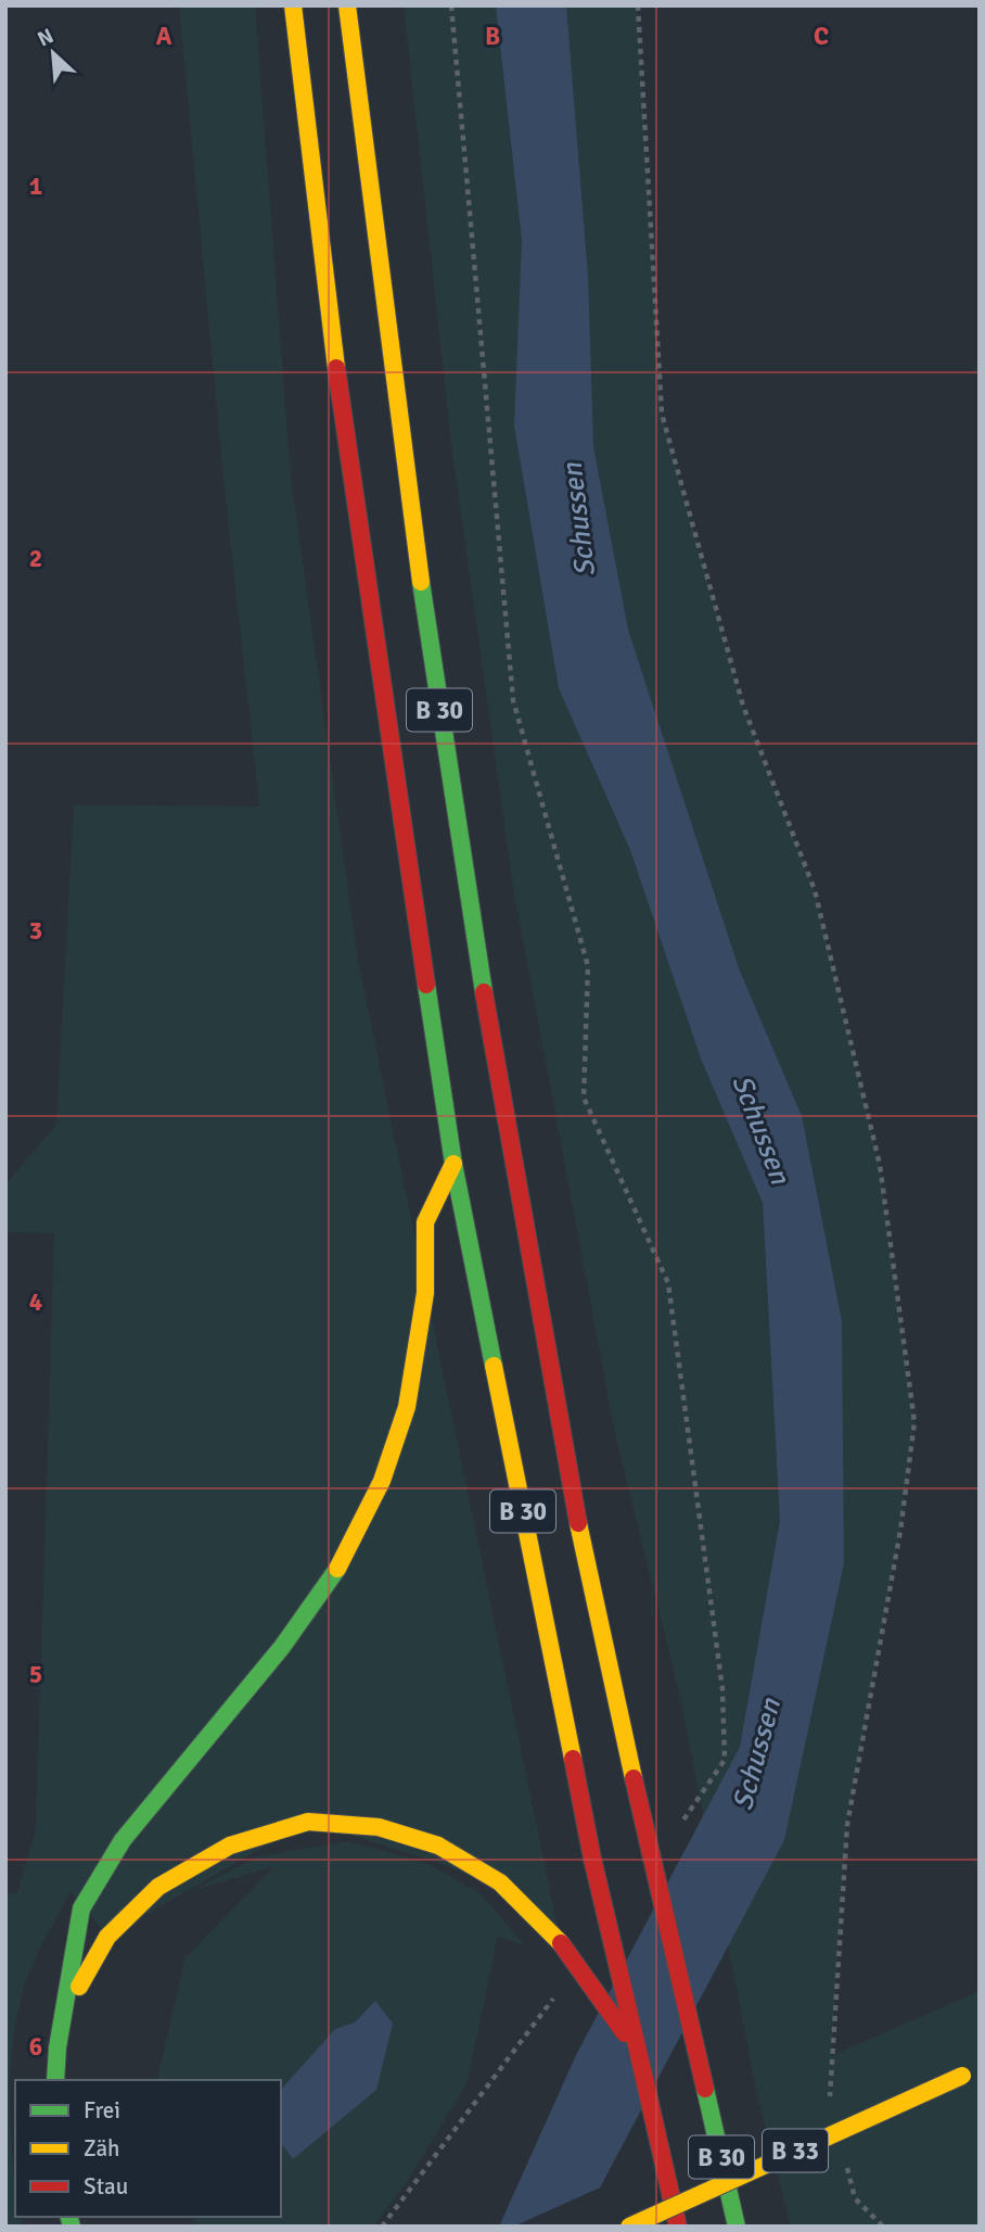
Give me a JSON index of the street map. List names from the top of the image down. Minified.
{"streets":{"main road":["B 30","B 33"]},"water":["Schussen"],"legend":["Frei","Zäh","Stau"],"north":"top left","grid":{"columns":["A","B","C"],"rows":["1","2","3","4","5","6"]}}
